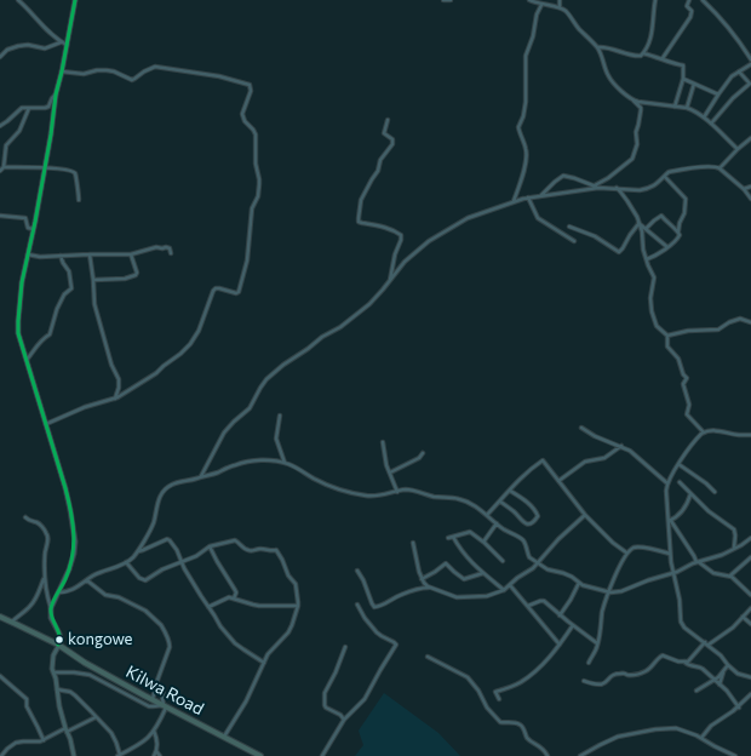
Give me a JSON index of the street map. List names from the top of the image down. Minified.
{"streets":{"highway":["Kilwa Road"]},"places":["kongowe"]}
